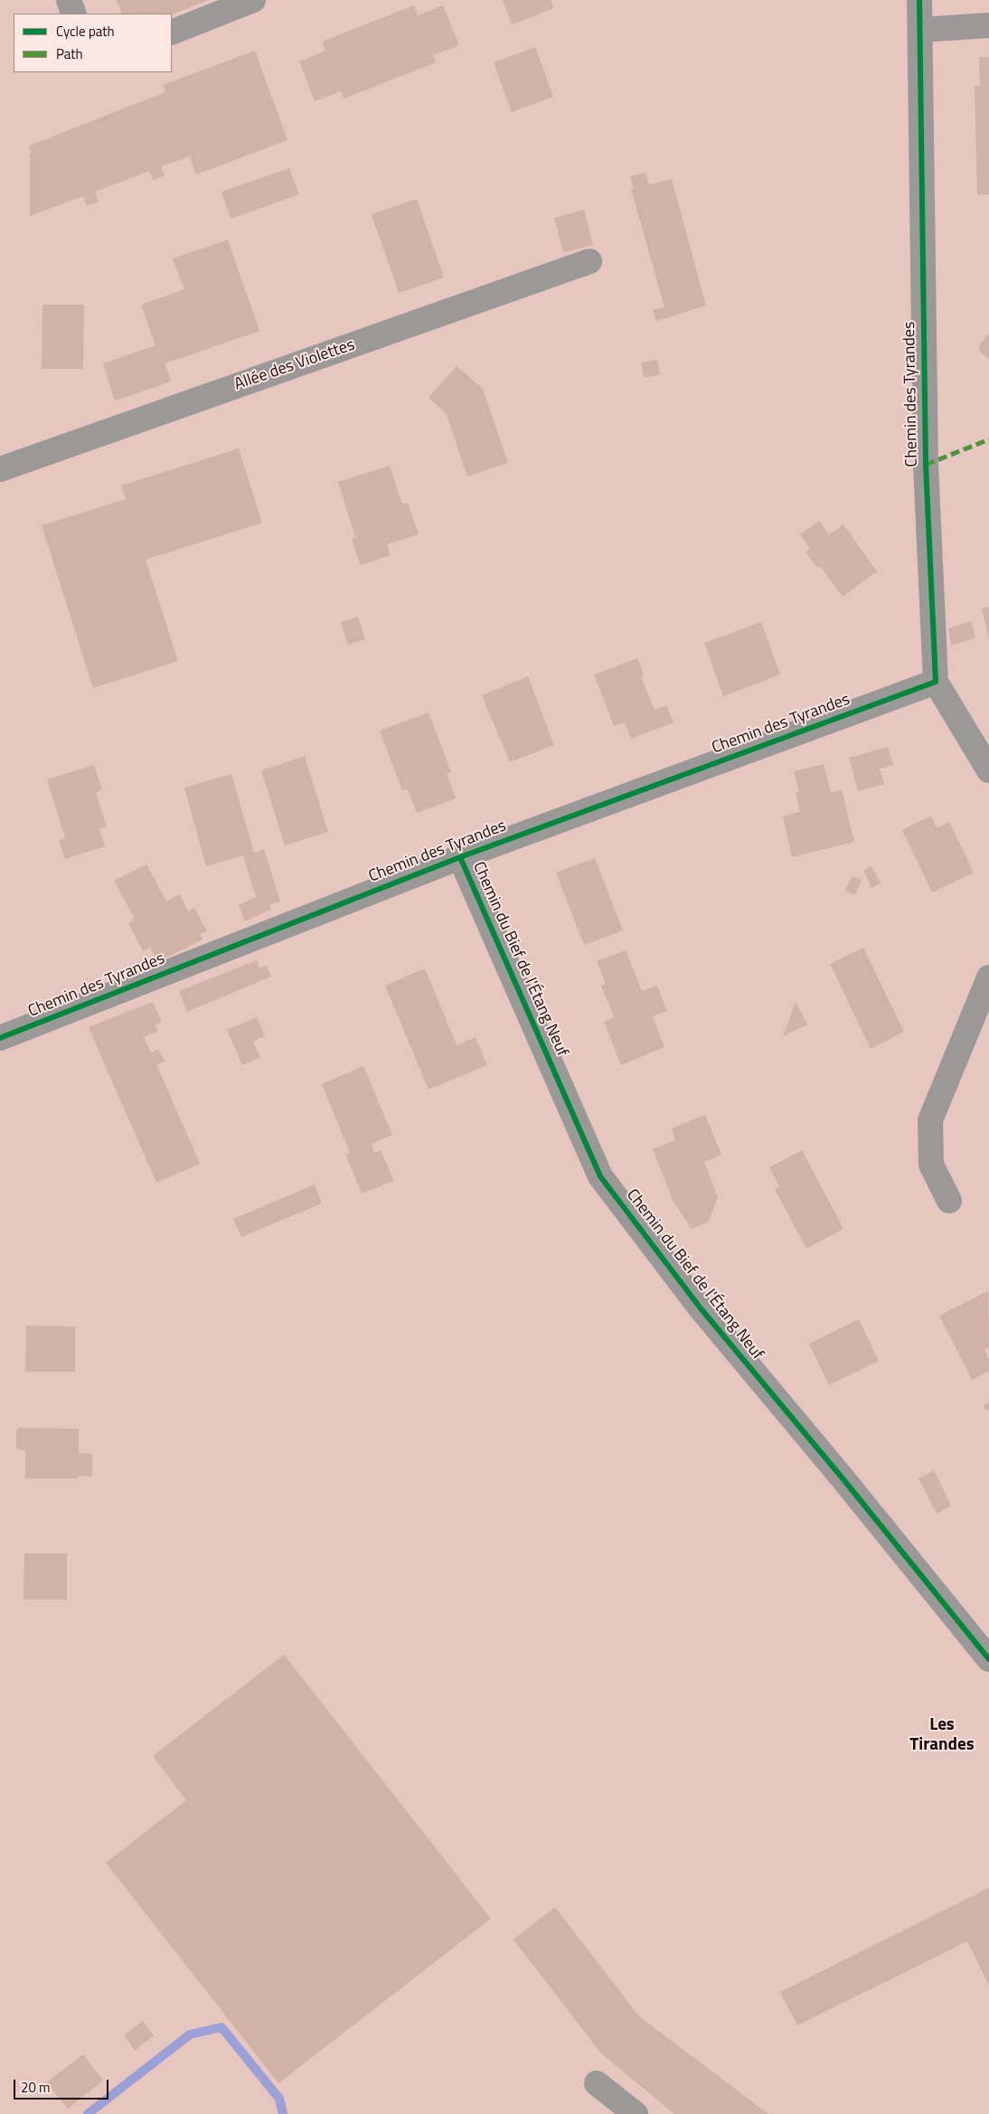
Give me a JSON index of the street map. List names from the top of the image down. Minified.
{"streets":{"street":["Allée des Violettes","Chemin des Tyrandes","Chemin du Bief de l'Étang Neuf"]},"crossings":[["Chemin des Tyrandes","Chemin du Bief de l'Étang Neuf"]],"districts":["Les Tirandes"],"legend":["Cycle path","Path"],"scale_bar":"20 m"}
